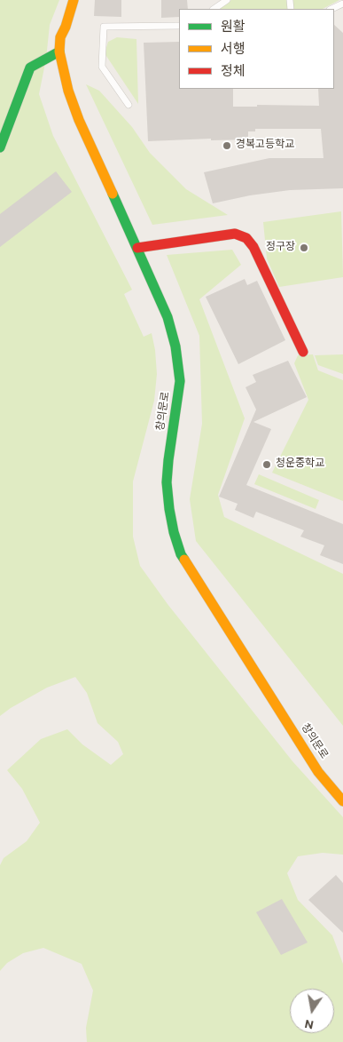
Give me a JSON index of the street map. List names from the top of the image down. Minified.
{"streets":{"street":["창의문로"]},"places":["경복고등학교","정구장","청운중학교"],"legend":["원활","서행","정체"],"north":"bottom"}
